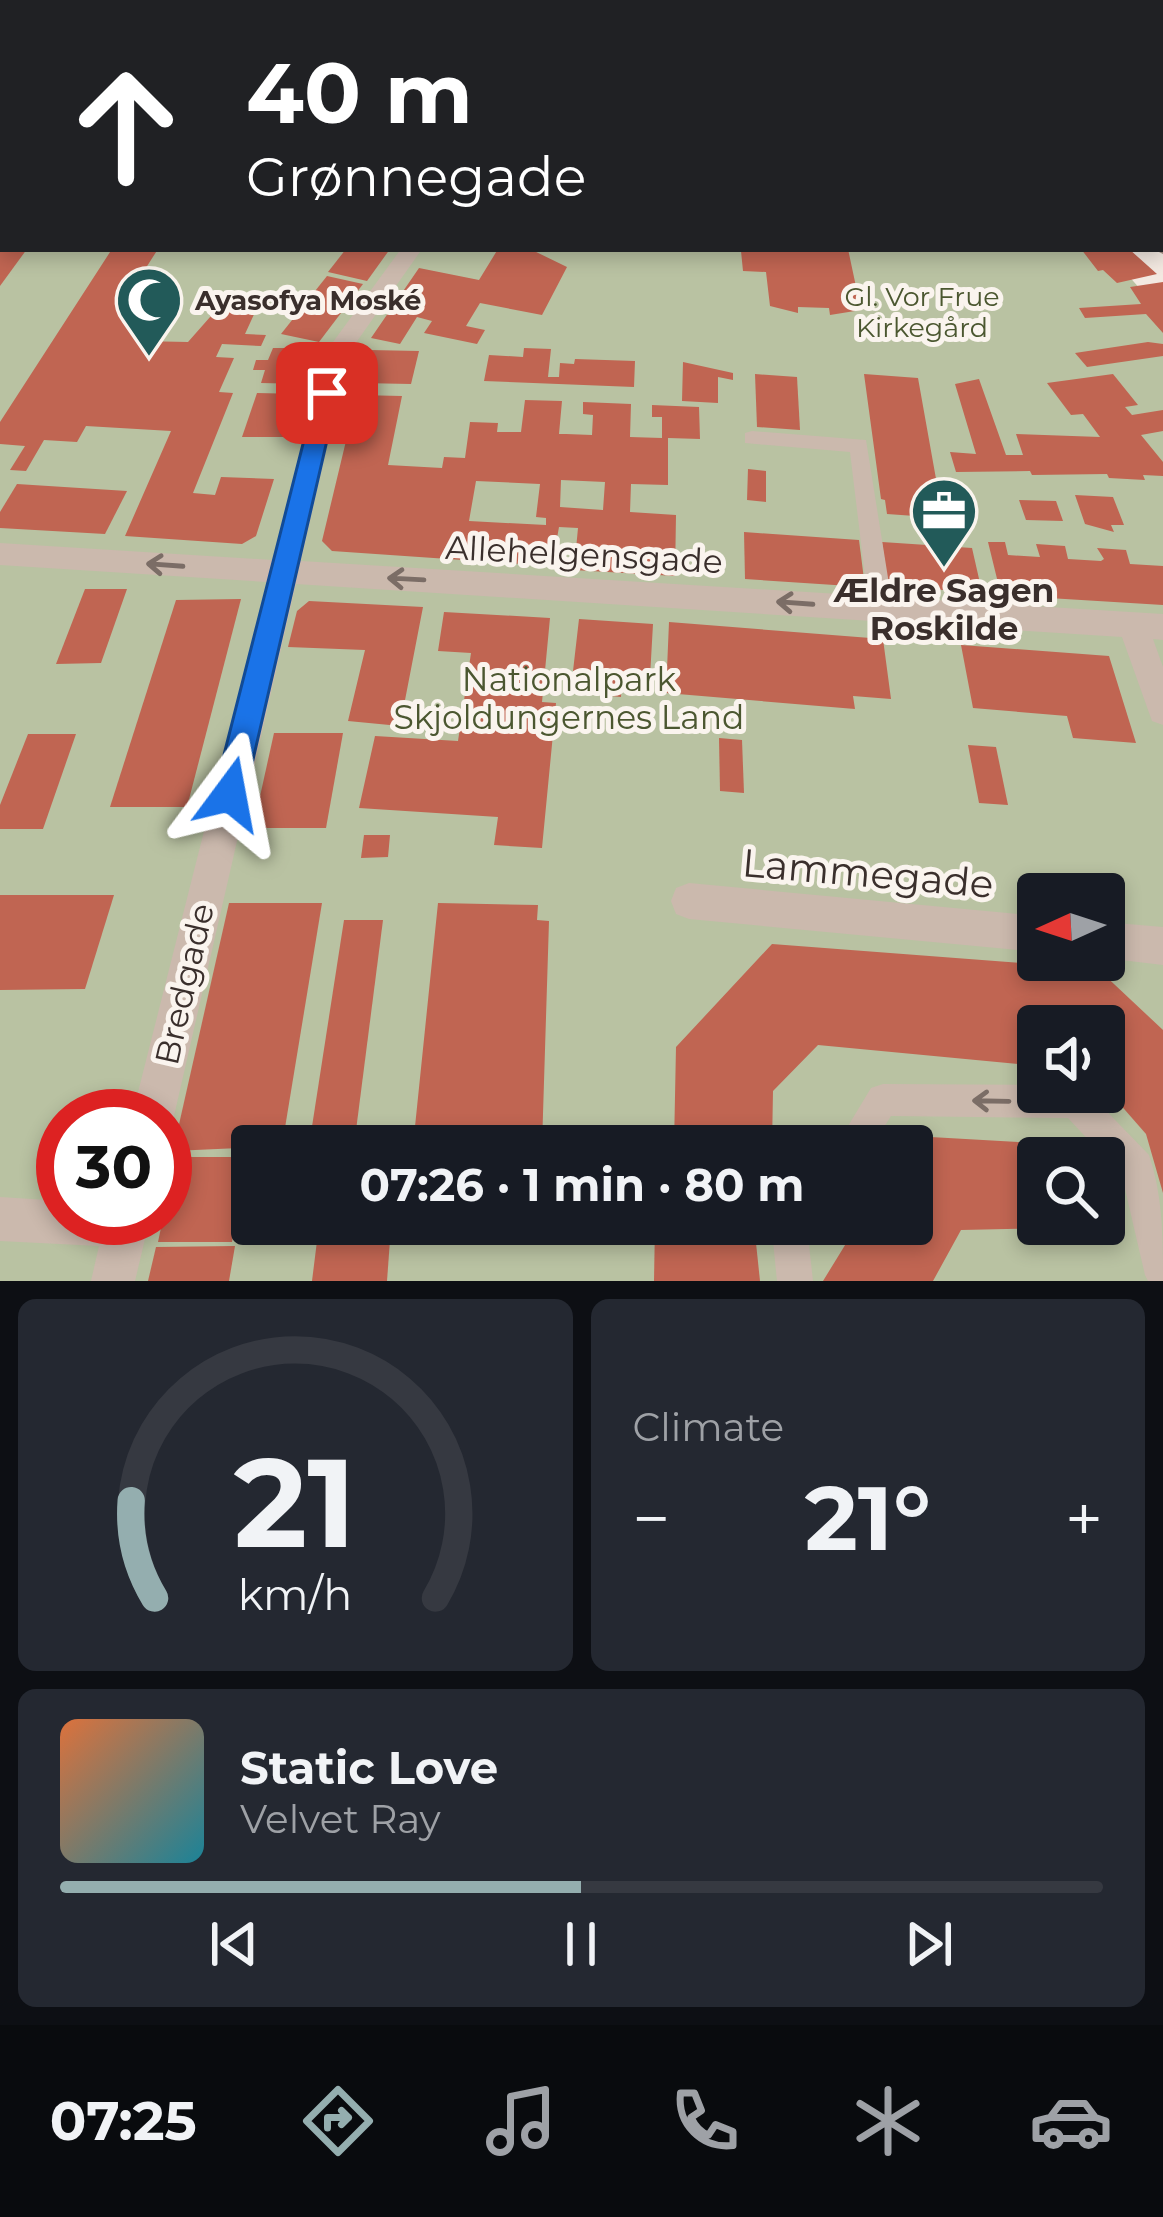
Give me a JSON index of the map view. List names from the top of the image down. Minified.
{"streets":{"street":["Allehelgensgade","Lammegade","Bredgade"]},"crossings":[["Allehelgensgade","Bredgade"]],"one_way":["Allehelgensgade"],"parks":["Gl. Vor Frue Kirkegård","Nationalpark Skjoldungernes Land"],"places":{"mosque":["Ayasofya Moské"],"office":["Ældre Sagen Roskilde"]},"north":"left","page":{"turn":["40 m","Grønnegade"],"limit":"30","trip":"07:26 · 1 min · 80 m","tile":"Climate","heat":["−","21°","+"],"song":["Static Love","Velvet Ray"],"tabs":"07:25","gauge":["21","km/h"]}}
